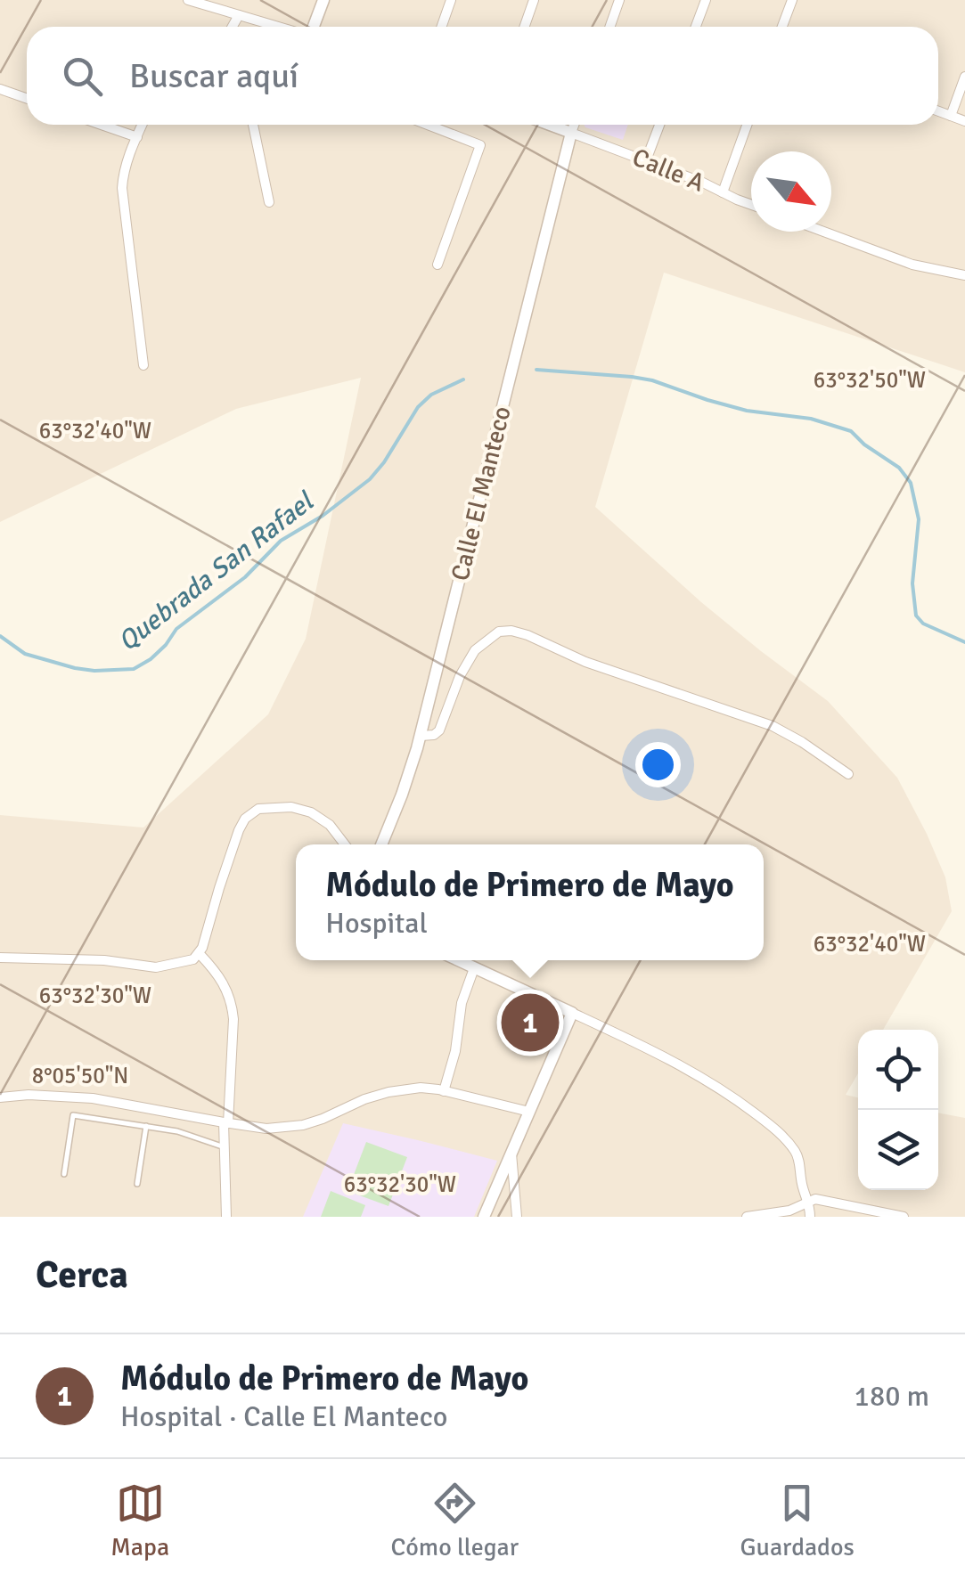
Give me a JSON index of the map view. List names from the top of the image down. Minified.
{"streets":{"street":["Calle A","Calle El Manteco"]},"crossings":[["Calle A","Calle El Manteco"]],"water":["Quebrada San Rafael"],"north":"bottom right","page":{"search":"Buscar aquí","popup":["Módulo de Primero de Mayo","Hospital"],"pins":"1","heading":"Cerca","list":[{"mark":"1","name":"Módulo de Primero de Mayo","note":"Hospital · Calle El Manteco","value":"180 m"}],"nav":["Mapa","Cómo llegar","Guardados"]},"coordinates":["63°32'50\"W","63°32'40\"W","63°32'30\"W","8°05'50\"N"]}
